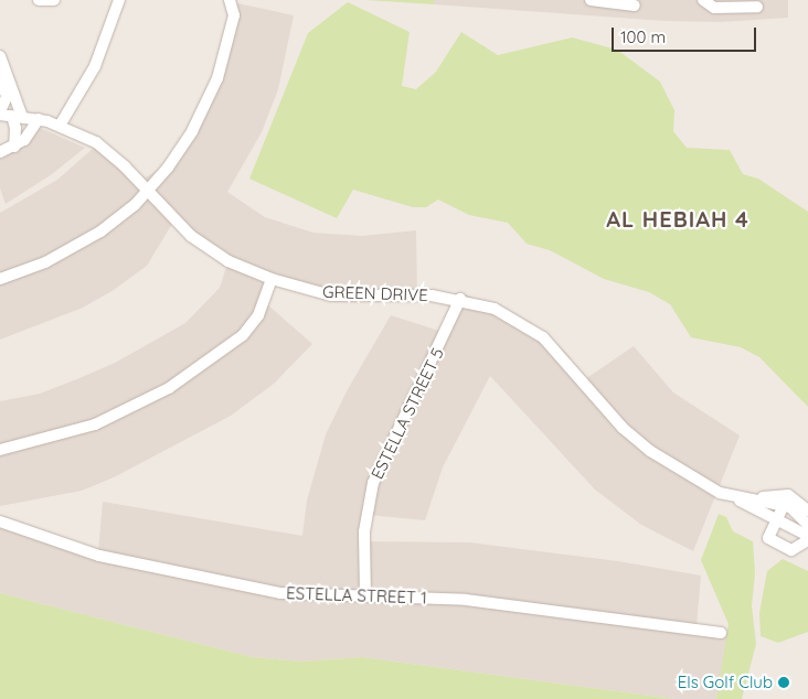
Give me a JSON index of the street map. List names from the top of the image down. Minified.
{"streets":{"street":["GREEN DRIVE","ESTELLA STREET 5","ESTELLA STREET 1"]},"crossings":[["GREEN DRIVE","ESTELLA STREET 5"],["ESTELLA STREET 5","ESTELLA STREET 1"]],"districts":["AL HEBIAH 4"],"places":["Els Golf Club"],"scale_bar":"100 m"}
